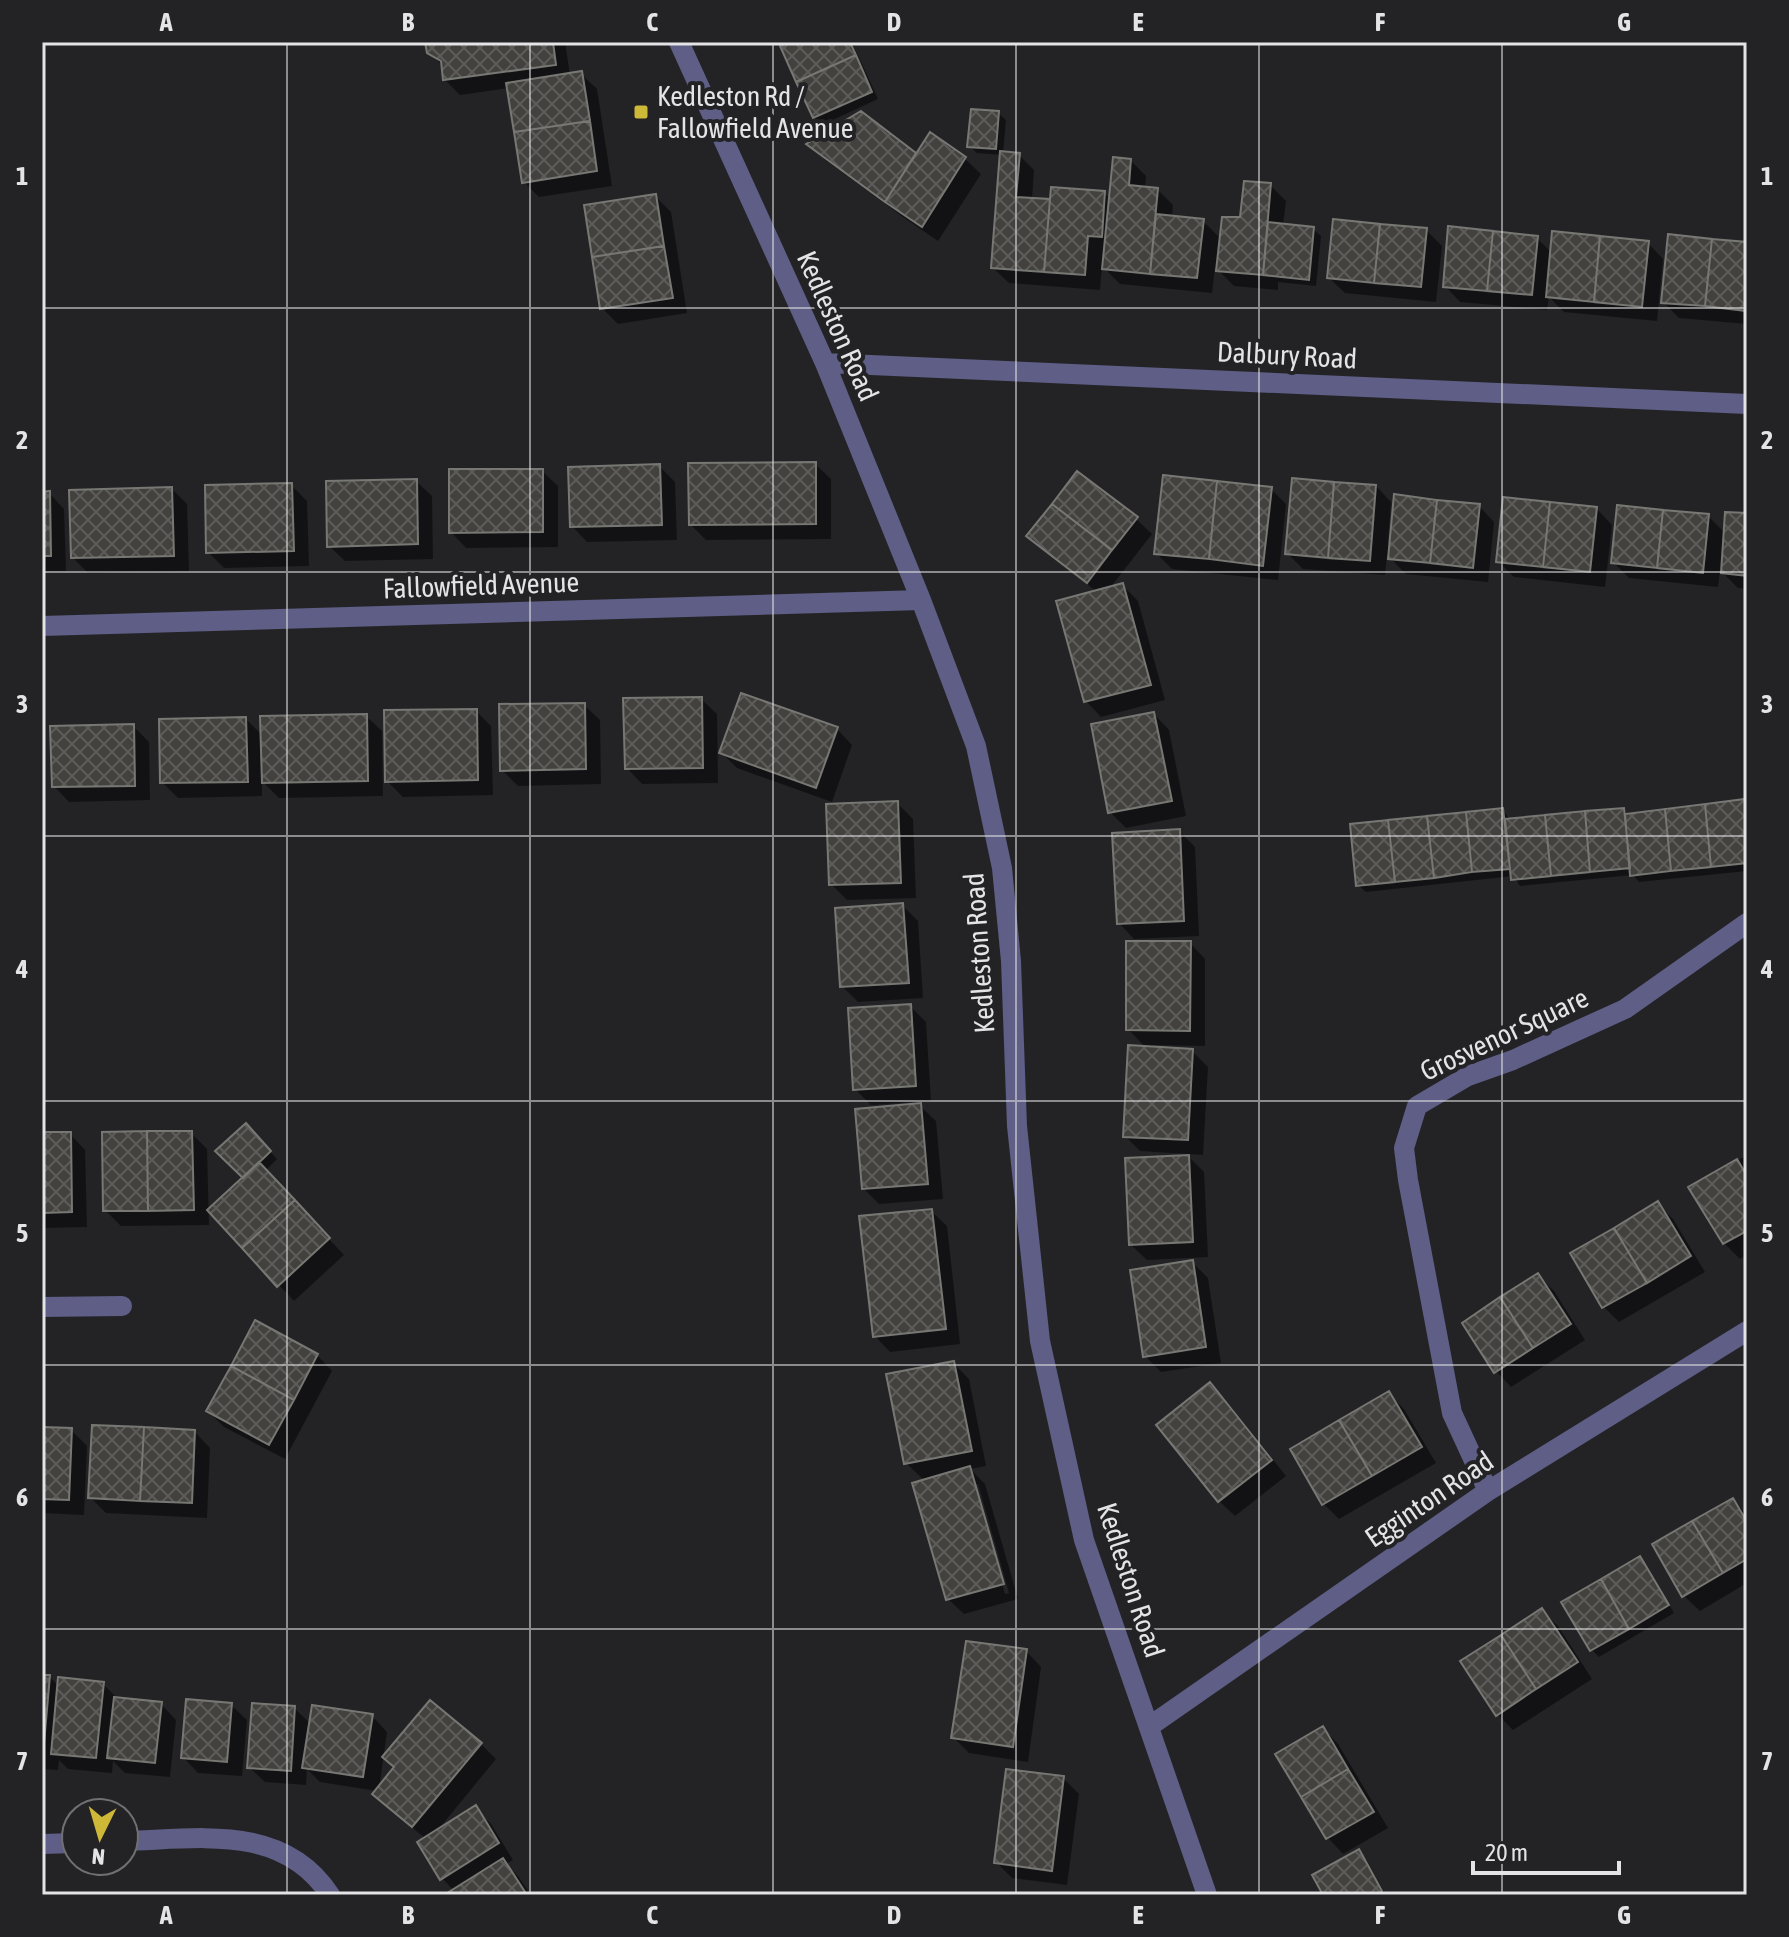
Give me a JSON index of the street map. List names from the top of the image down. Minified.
{"streets":{"street":["Kedleston Road","Dalbury Road","Fallowfield Avenue","Grosvenor Square","Egginton Road"]},"crossings":[["Kedleston Road","Dalbury Road"],["Kedleston Road","Fallowfield Avenue"],["Kedleston Road","Egginton Road"],["Grosvenor Square","Egginton Road"]],"places":{"transit":["Kedleston Rd / Fallowfield Avenue"]},"scale_bar":"20 m","north":"bottom","grid":{"columns":["A","B","C","D","E","F","G"],"rows":["1","2","3","4","5","6","7"]}}
